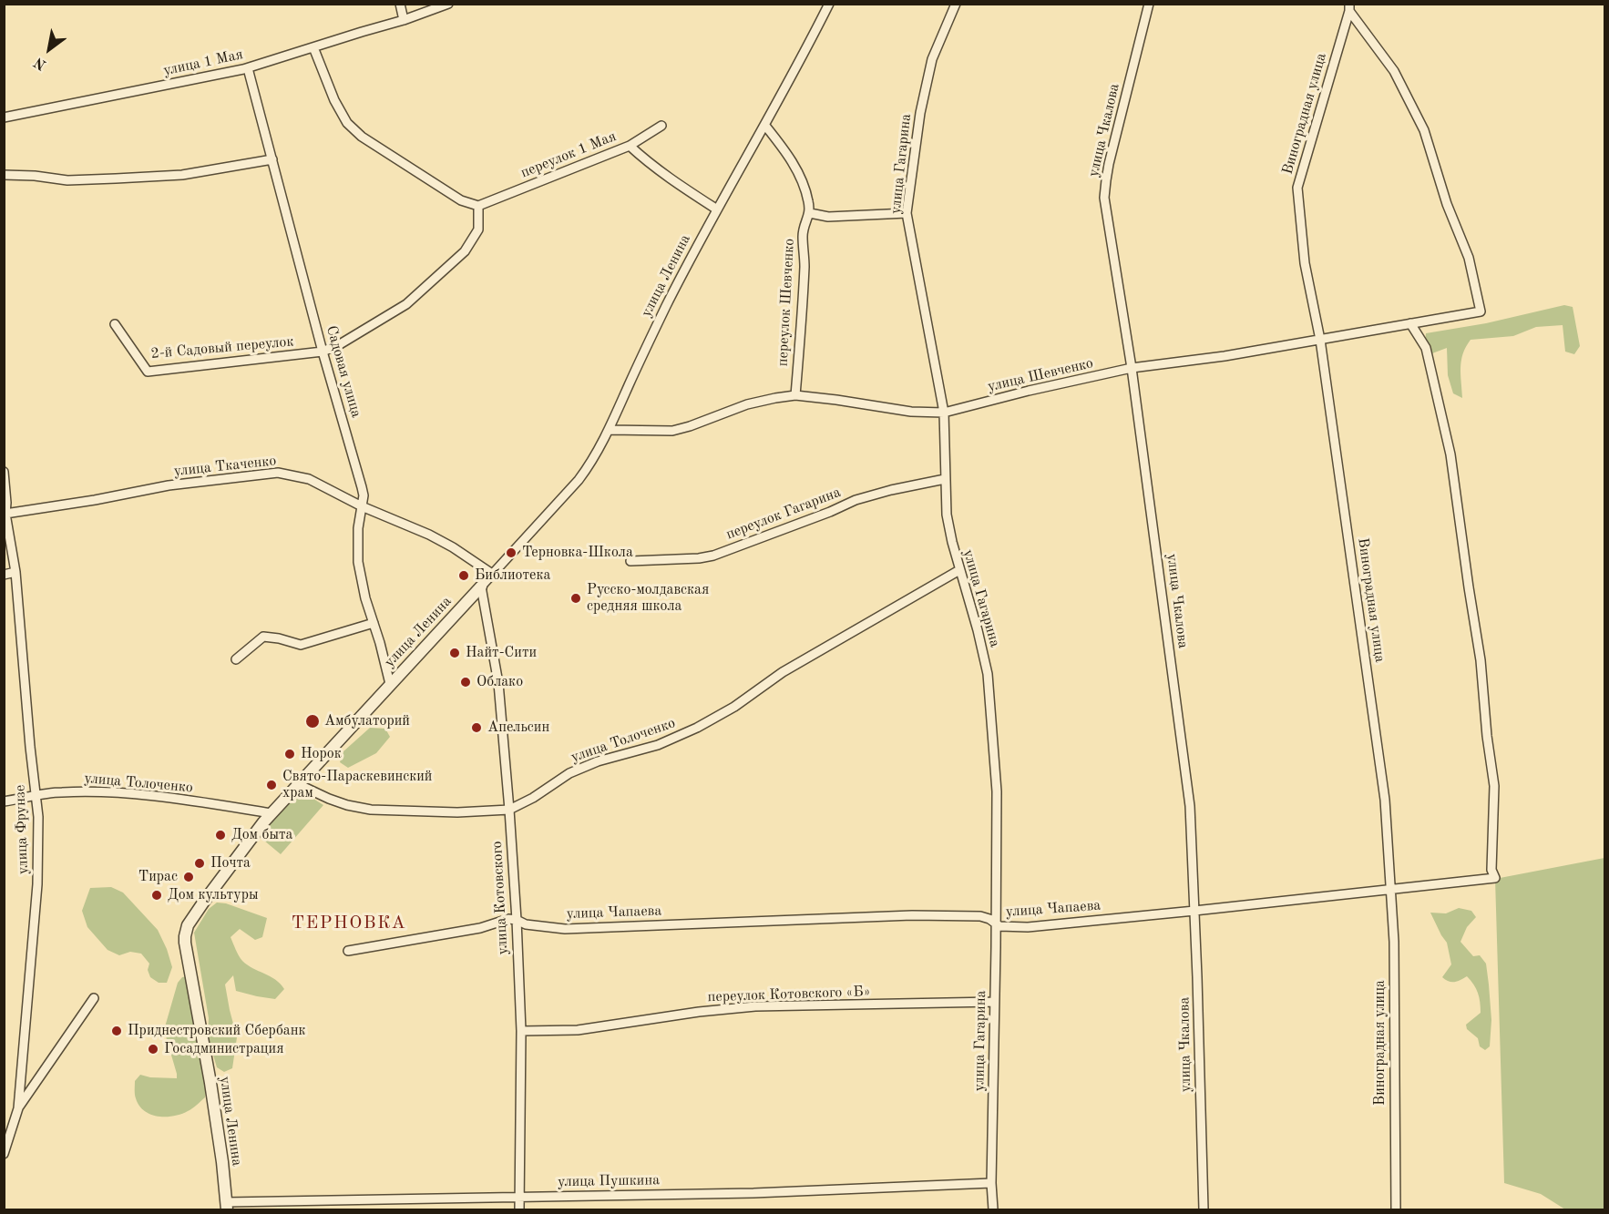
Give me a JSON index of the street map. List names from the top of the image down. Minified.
{"streets":{"street":["улица 1 Мая","Виноградная улица","улица Чкалова","переулок 1 Мая","улица Гагарина","улица Ленина","переулок Шевченко","2-й Садовый переулок","Садовая улица","улица Шевченко","улица Ткаченко","переулок Гагарина","улица Толоченко","улица Фрунзе","улица Котовского","улица Чапаева","переулок Котовского «Б»","улица Пушкина"]},"crossings":[["улица 1 Мая","Садовая улица"],["Виноградная улица","улица Шевченко"],["Виноградная улица","улица Чапаева"],["улица Чкалова","улица Шевченко"],["улица Чкалова","улица Чапаева"],["переулок 1 Мая","улица Ленина"],["улица Гагарина","улица Шевченко"],["улица Гагарина","переулок Гагарина"],["улица Гагарина","улица Толоченко"],["улица Гагарина","улица Чапаева"],["улица Гагарина","переулок Котовского «Б»"],["улица Гагарина","улица Пушкина"],["улица Ленина","переулок Шевченко"],["улица Ленина","Садовая улица"],["улица Ленина","улица Шевченко"],["улица Ленина","улица Ткаченко"],["улица Ленина","улица Толоченко"],["улица Ленина","улица Котовского"],["улица Ленина","улица Пушкина"],["переулок Шевченко","улица Шевченко"],["2-й Садовый переулок","Садовая улица"],["Садовая улица","улица Ткаченко"],["улица Шевченко","улица Чапаева"],["улица Ткаченко","улица Фрунзе"],["улица Толоченко","улица Фрунзе"],["улица Толоченко","улица Котовского"],["улица Котовского","улица Чапаева"],["улица Котовского","переулок Котовского «Б»"],["улица Котовского","улица Пушкина"]],"districts":["ТЕРНОВКА"],"places":["Терновка-Школа","Библиотека","Русско-молдавская средняя школа","Найт-Сити","Облако","Амбулаторий","Апельсин","Норок","Свято-Параскевинский храм","Дом быта","Почта","Тирас","Дом культуры","Приднестровский Сбербанк","Госадминистрация"],"north":"bottom left"}
